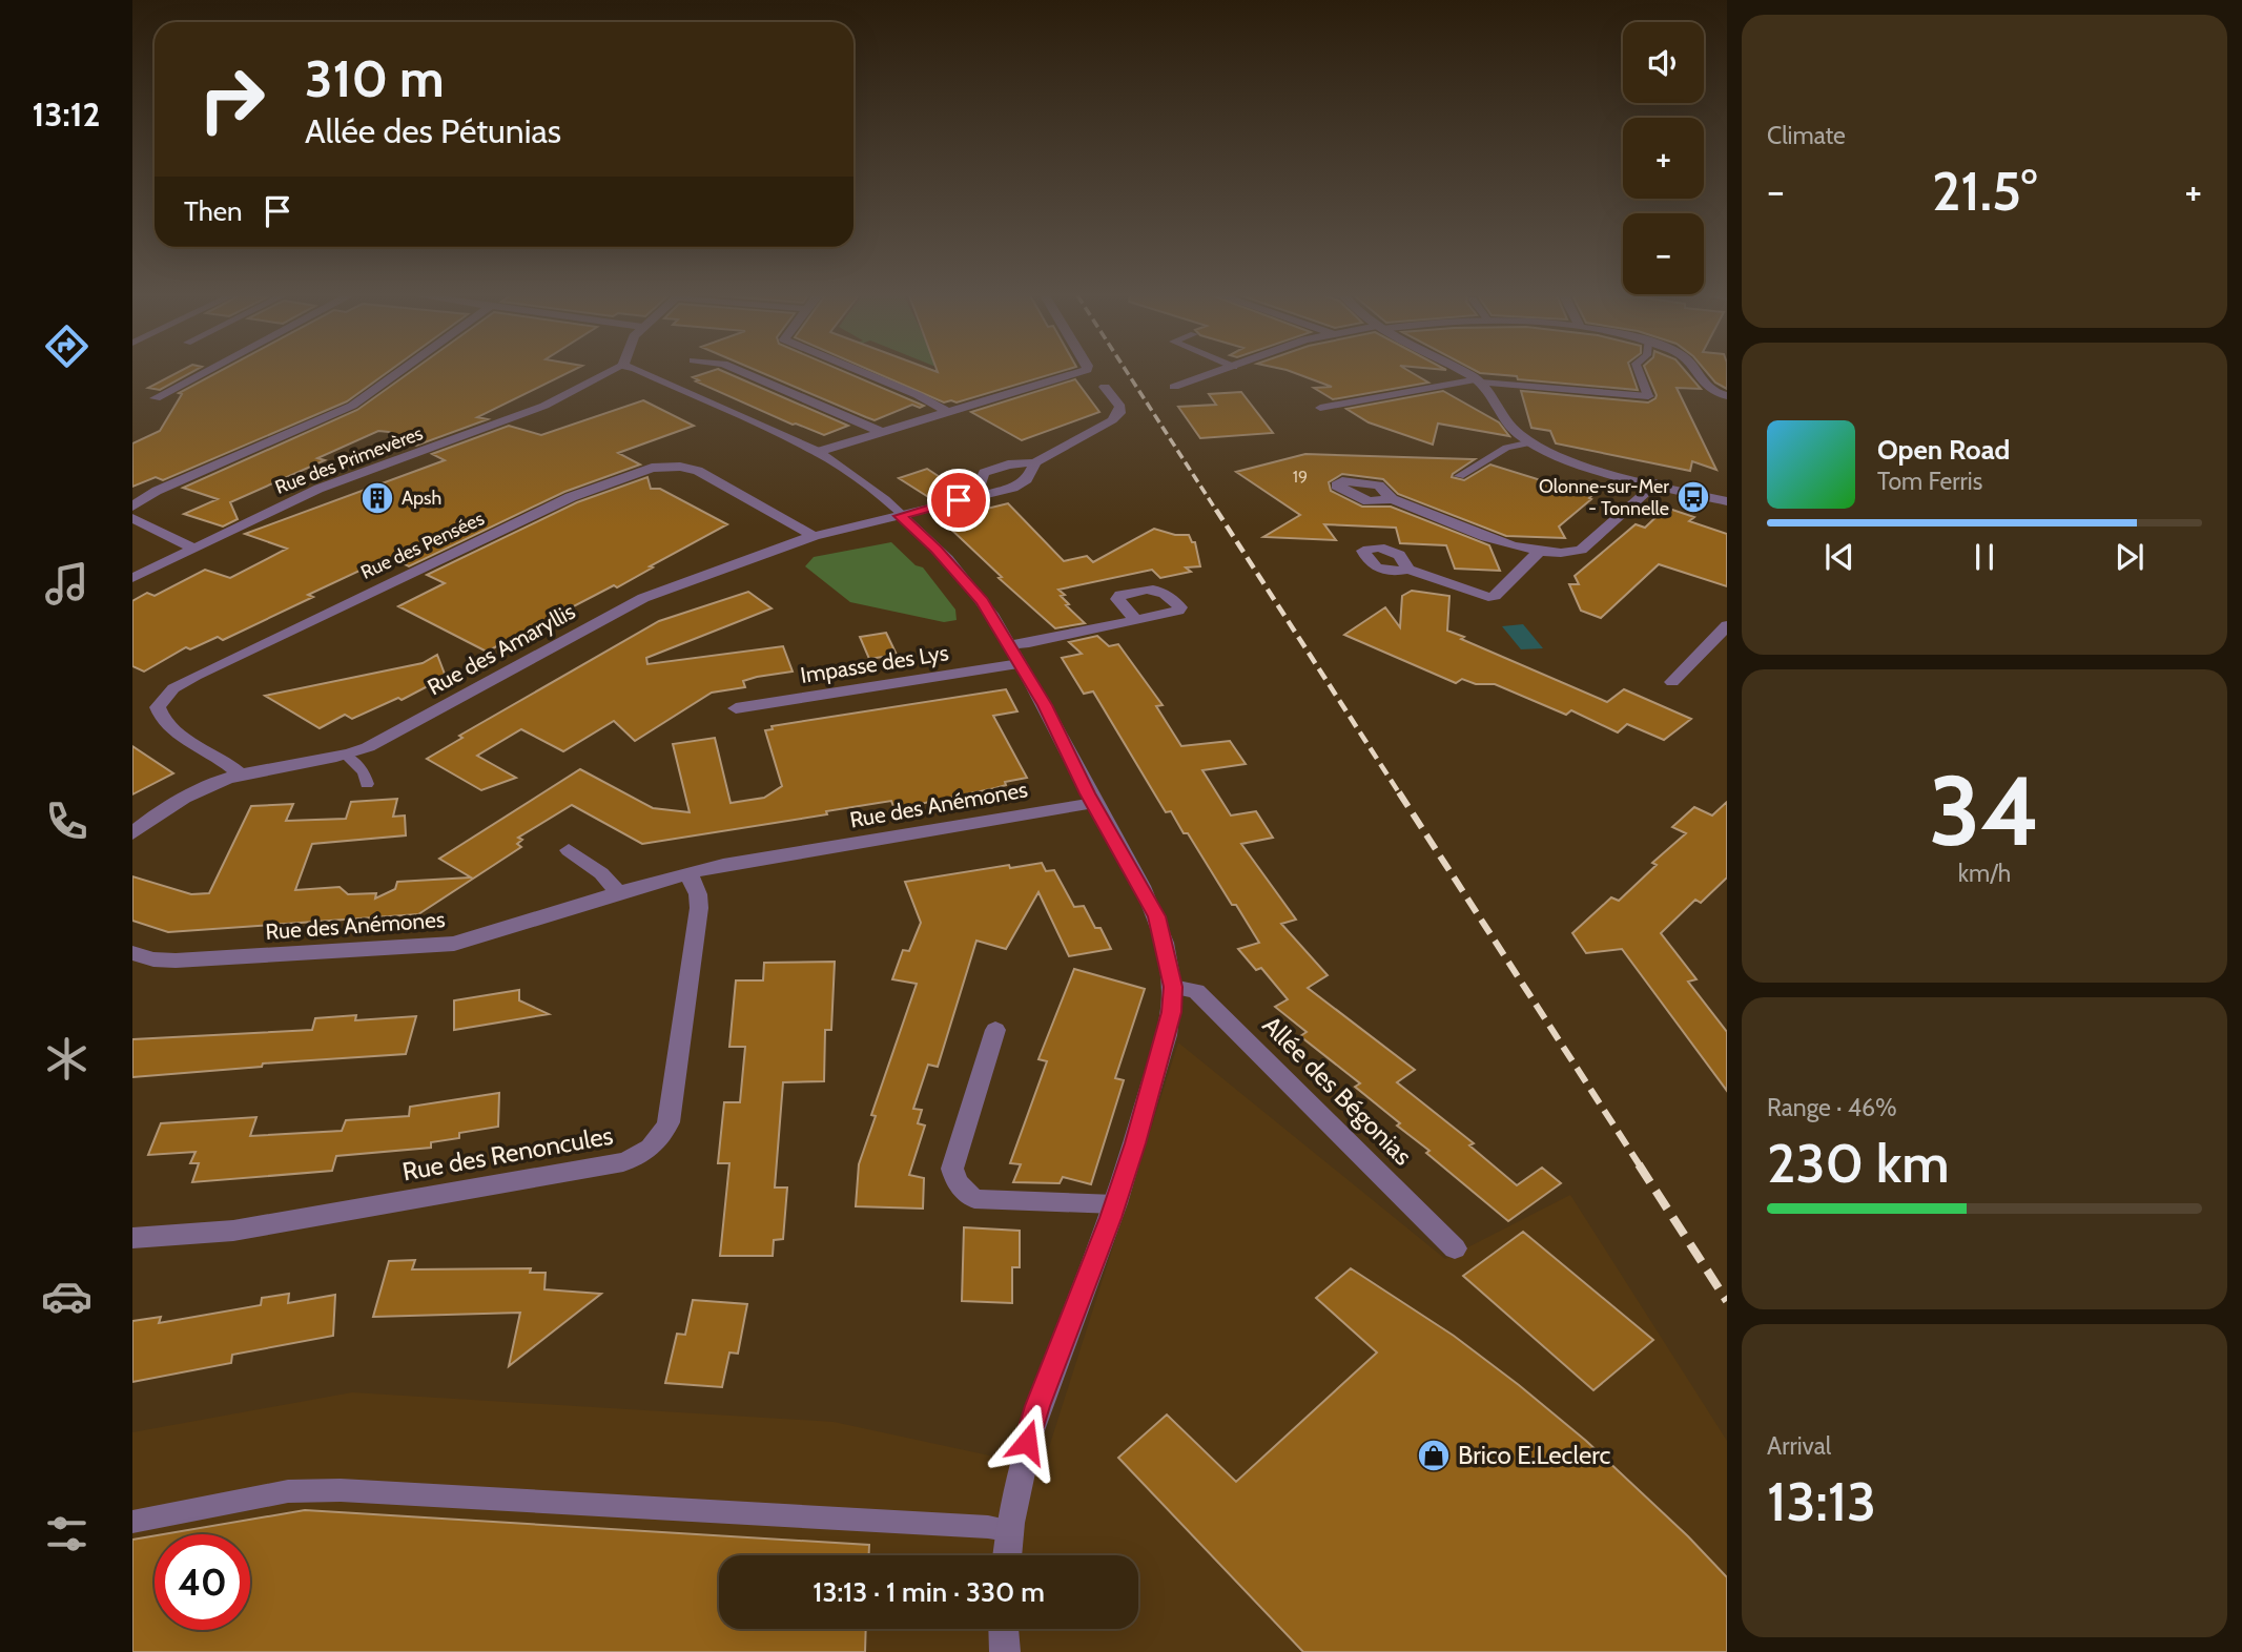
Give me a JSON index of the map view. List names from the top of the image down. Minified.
{"streets":{"street":["Rue des Primevères","Rue des Pensées","Rue des Amaryllis","Impasse des Lys","Rue des Anémones","Allée des Bégonias","Rue des Renoncules"]},"crossings":[["Rue des Pensées","Rue des Amaryllis"],["Rue des Anémones","Rue des Renoncules"]],"places":{"bus stop":["Olonne-sur-Mer - Tonnelle"],"building":["Apsh"],"shop":["Brico E.Leclerc"]},"house_numbers":["19"],"page":{"tabs":"13:12","tile":["Climate",["34","km/h"],["Range · 46%","230 km"],["Arrival","13:13"]],"map_buttons":["+","−"],"turn":["310 m","Allée des Pétunias"],"heat":["−","21.5°","+"],"then":"Then","song":["Open Road","Tom Ferris"],"limit":"40","trip":"13:13 · 1 min · 330 m"}}
